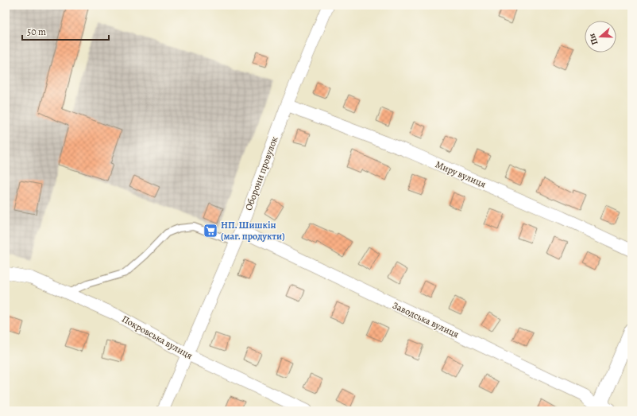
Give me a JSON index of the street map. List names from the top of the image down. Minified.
{"streets":{"street":["Оборони провулок","Миру вулиця","Заводська вулиця","Покровська вулиця"]},"crossings":[["Оборони провулок","Миру вулиця"],["Оборони провулок","Заводська вулиця"],["Оборони провулок","Покровська вулиця"]],"places":{"supermarket":["НП. Шишкін (маг. продукти)"]},"scale_bar":"50 m","north":"left"}
